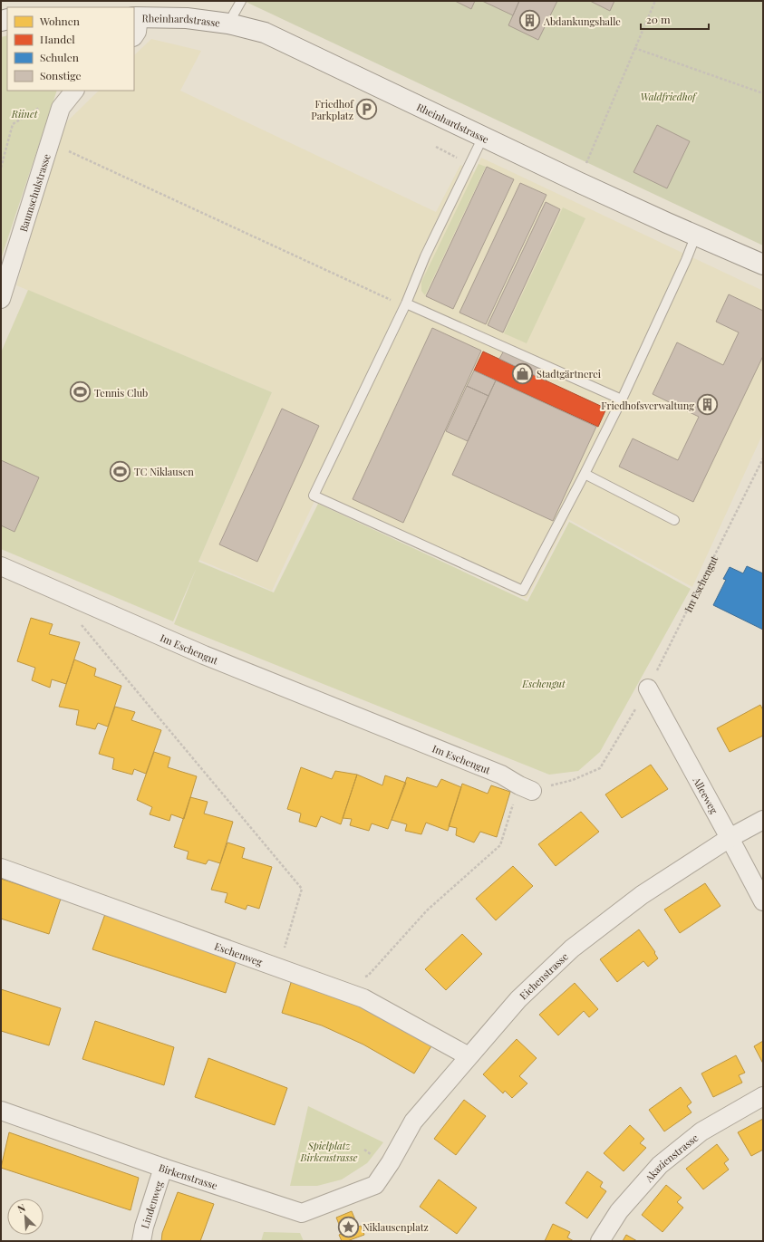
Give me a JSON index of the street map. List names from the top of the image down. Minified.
{"streets":{"street":["Rheinhardstrasse","Baumschulstrasse","Im Eschengut","Alleeweg","Eschenweg","Eichenstrasse","Akazienstrasse","Birkenstrasse","Lindenweg"]},"crossings":[["Im Eschengut","Alleeweg"],["Alleeweg","Eichenstrasse"],["Eschenweg","Eichenstrasse"],["Eichenstrasse","Birkenstrasse"],["Birkenstrasse","Lindenweg"]],"parks":["Waldfriedhof","Riinet","Eschengut","Spielplatz Birkenstrasse"],"places":{"building":["Abdankungshalle","Friedhofsverwaltung"],"parking":["Friedhof Parkplatz"],"shop":["Stadtgärtnerei"],"sports":["Tennis Club","TC Niklausen"],"place":["Niklausenplatz"]},"legend":["Wohnen","Handel","Schulen","Sonstige"],"scale_bar":"20 m","north":"top left"}
